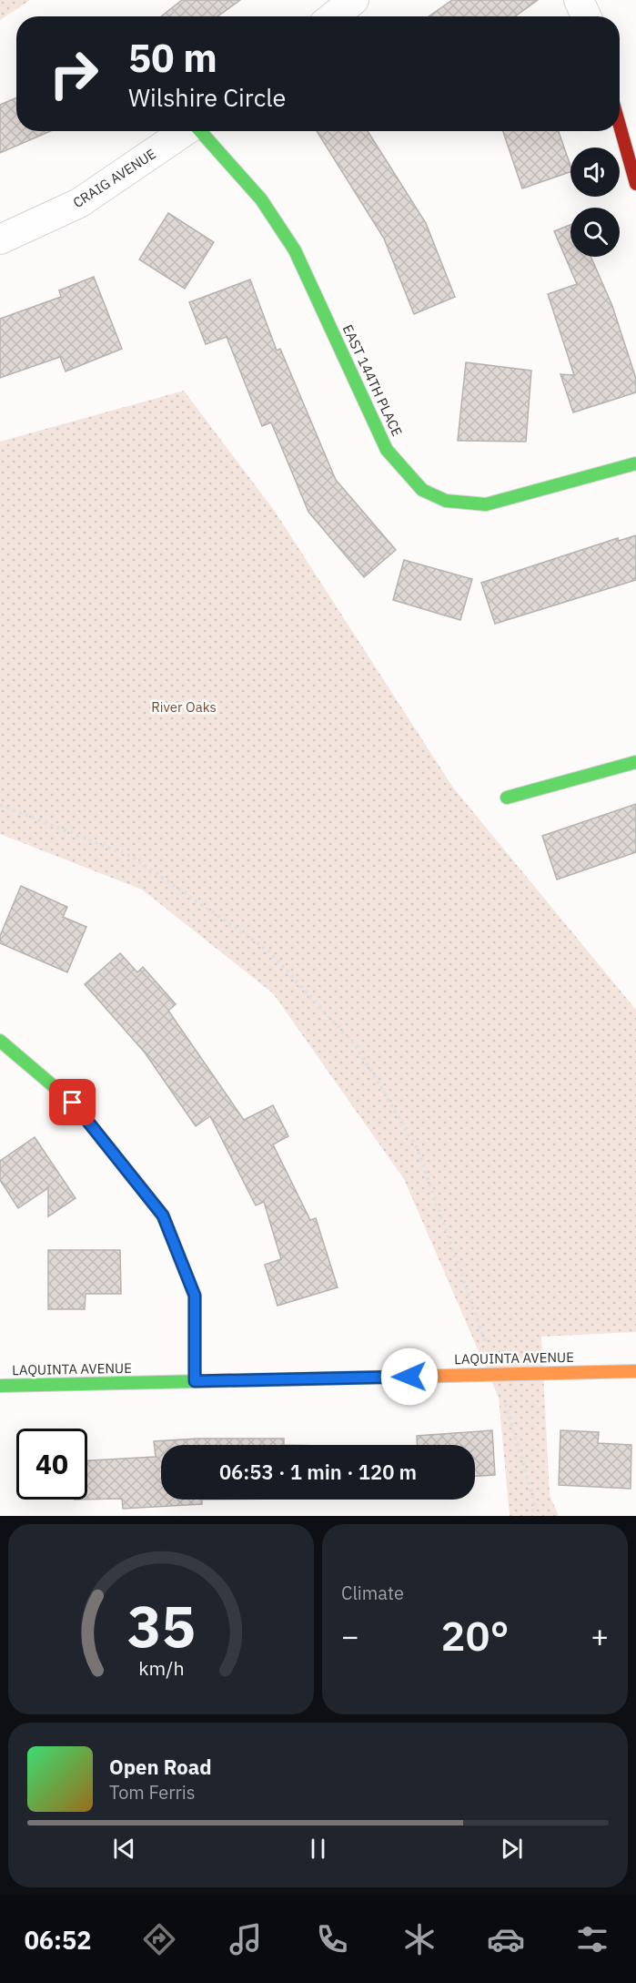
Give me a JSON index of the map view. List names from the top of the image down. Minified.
{"streets":{"street":["CRAIG AVENUE","EAST 144TH PLACE","LAQUINTA AVENUE"]},"parks":["River Oaks"],"page":{"turn":["50 m","Wilshire Circle"],"limit":"40","trip":"06:53 · 1 min · 120 m","tile":"Climate","heat":["−","20°","+"],"song":["Open Road","Tom Ferris"],"tabs":"06:52","gauge":["35","km/h"]}}
